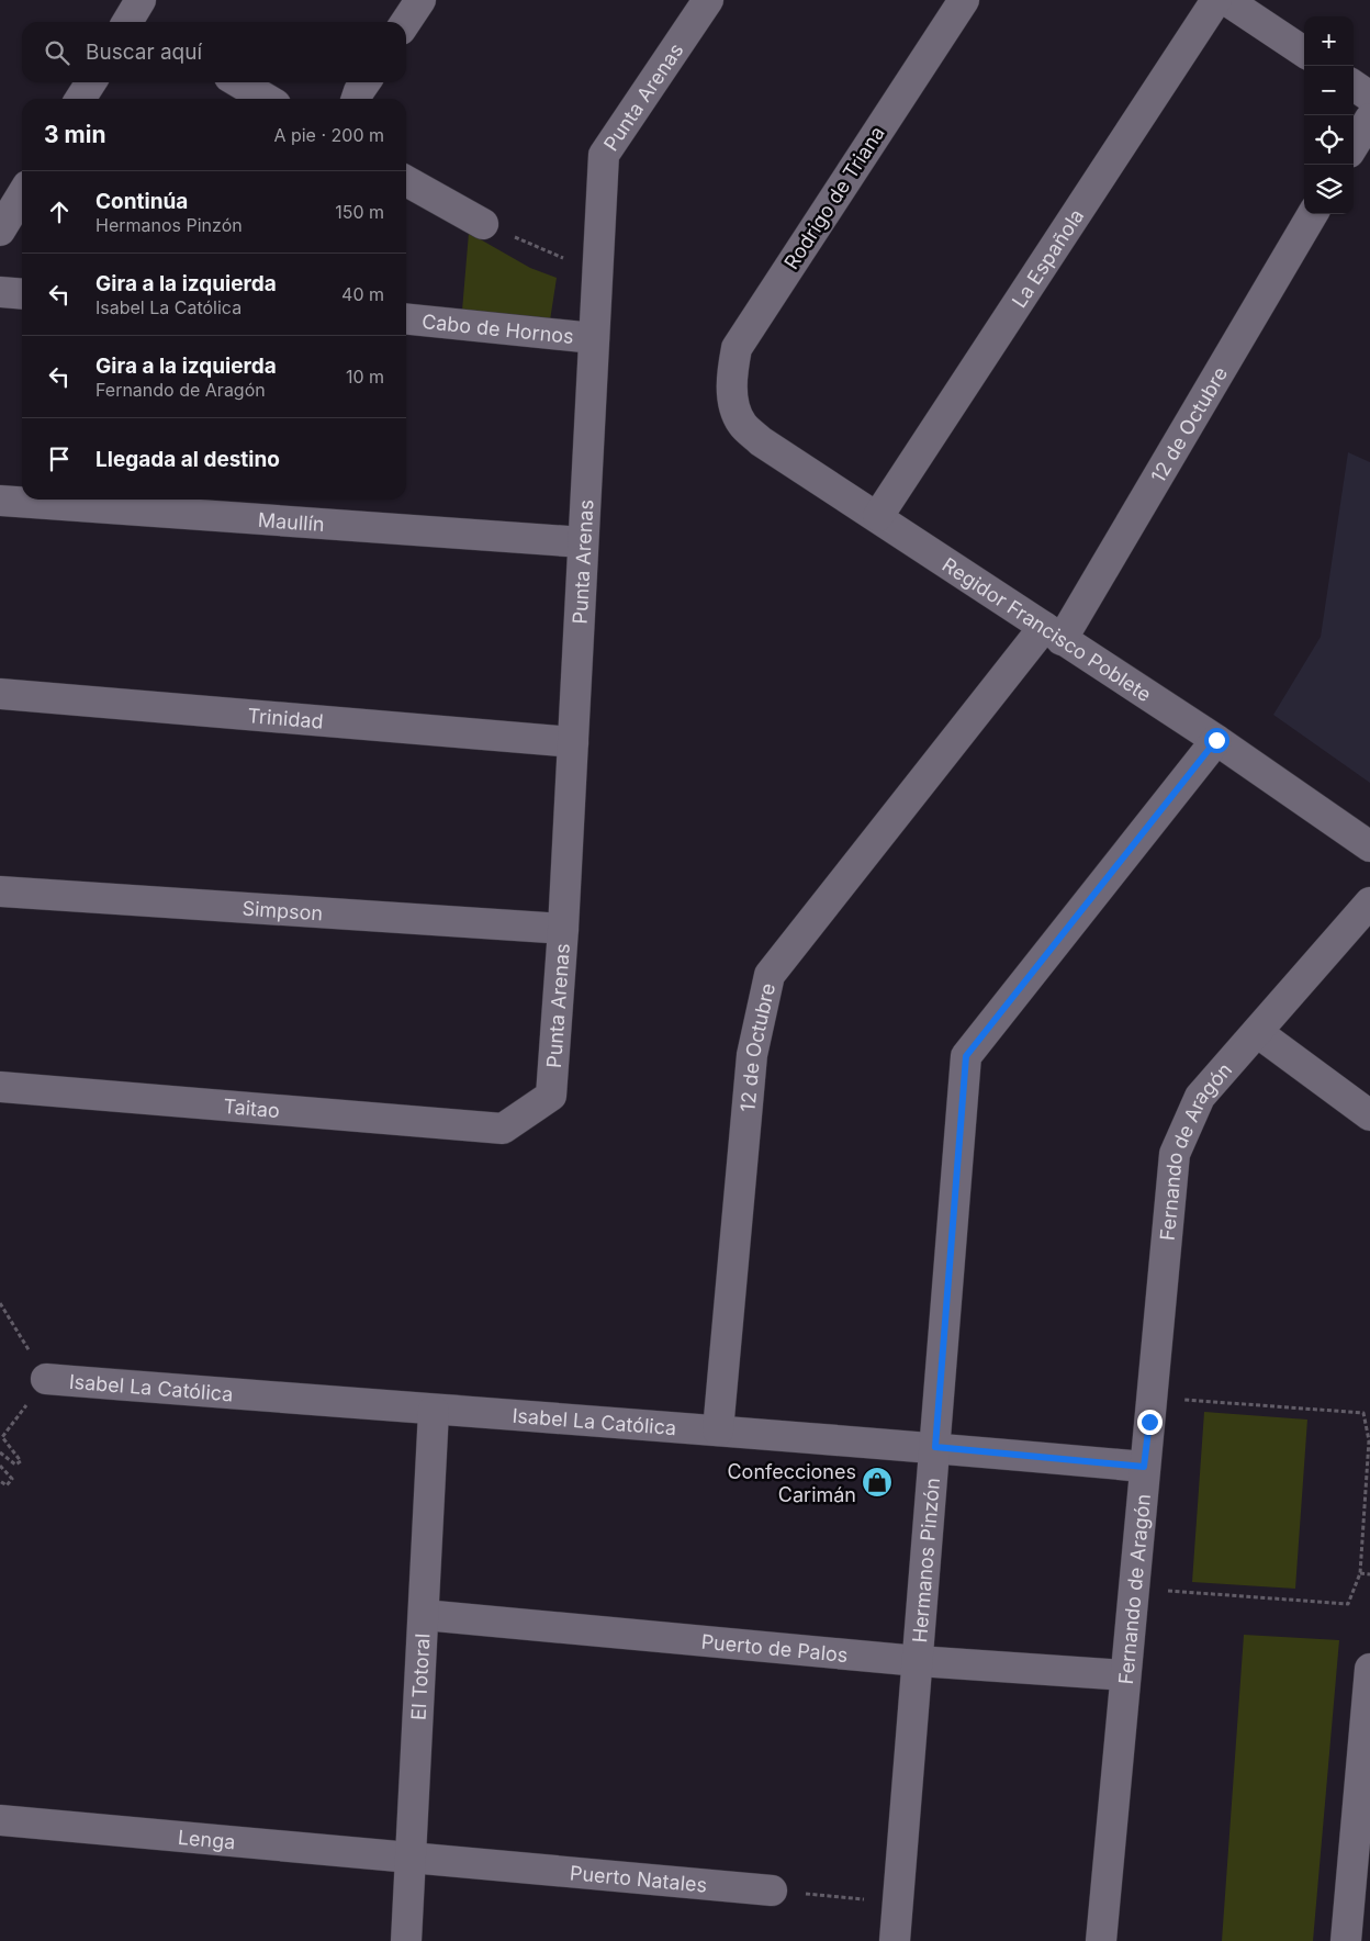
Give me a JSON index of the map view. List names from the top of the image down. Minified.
{"streets":{"street":["Punta Arenas","Rodrigo de Triana","La Española","Cabo de Hornos","12 de Octubre","Maullín","Regidor Francisco Poblete","Trinidad","Simpson","Taitao","Fernando de Aragón","Isabel La Católica","Hermanos Pinzón","Puerto de Palos","El Totoral","Lenga","Puerto Natales"]},"crossings":[["Punta Arenas","Cabo de Hornos"],["Punta Arenas","Maullín"],["Punta Arenas","Trinidad"],["Punta Arenas","Simpson"],["Punta Arenas","Taitao"],["Rodrigo de Triana","Regidor Francisco Poblete"],["La Española","Regidor Francisco Poblete"],["12 de Octubre","Regidor Francisco Poblete"],["12 de Octubre","Isabel La Católica"],["Regidor Francisco Poblete","Hermanos Pinzón"],["Fernando de Aragón","Isabel La Católica"],["Fernando de Aragón","Puerto de Palos"],["Isabel La Católica","Hermanos Pinzón"],["Isabel La Católica","El Totoral"],["Hermanos Pinzón","Puerto de Palos"],["Puerto de Palos","El Totoral"],["El Totoral","Lenga"],["El Totoral","Puerto Natales"],["Lenga","Puerto Natales"]],"places":{"shop":["Confecciones Carimán"]},"page":{"map_buttons":["+","−"],"search":"Buscar aquí","heading":["3 min","A pie · 200 m"],"list":[["Continúa","Hermanos Pinzón","150 m"],["Gira a la izquierda","Isabel La Católica","40 m"],["Gira a la izquierda","Fernando de Aragón","10 m"],"Llegada al destino"]}}
